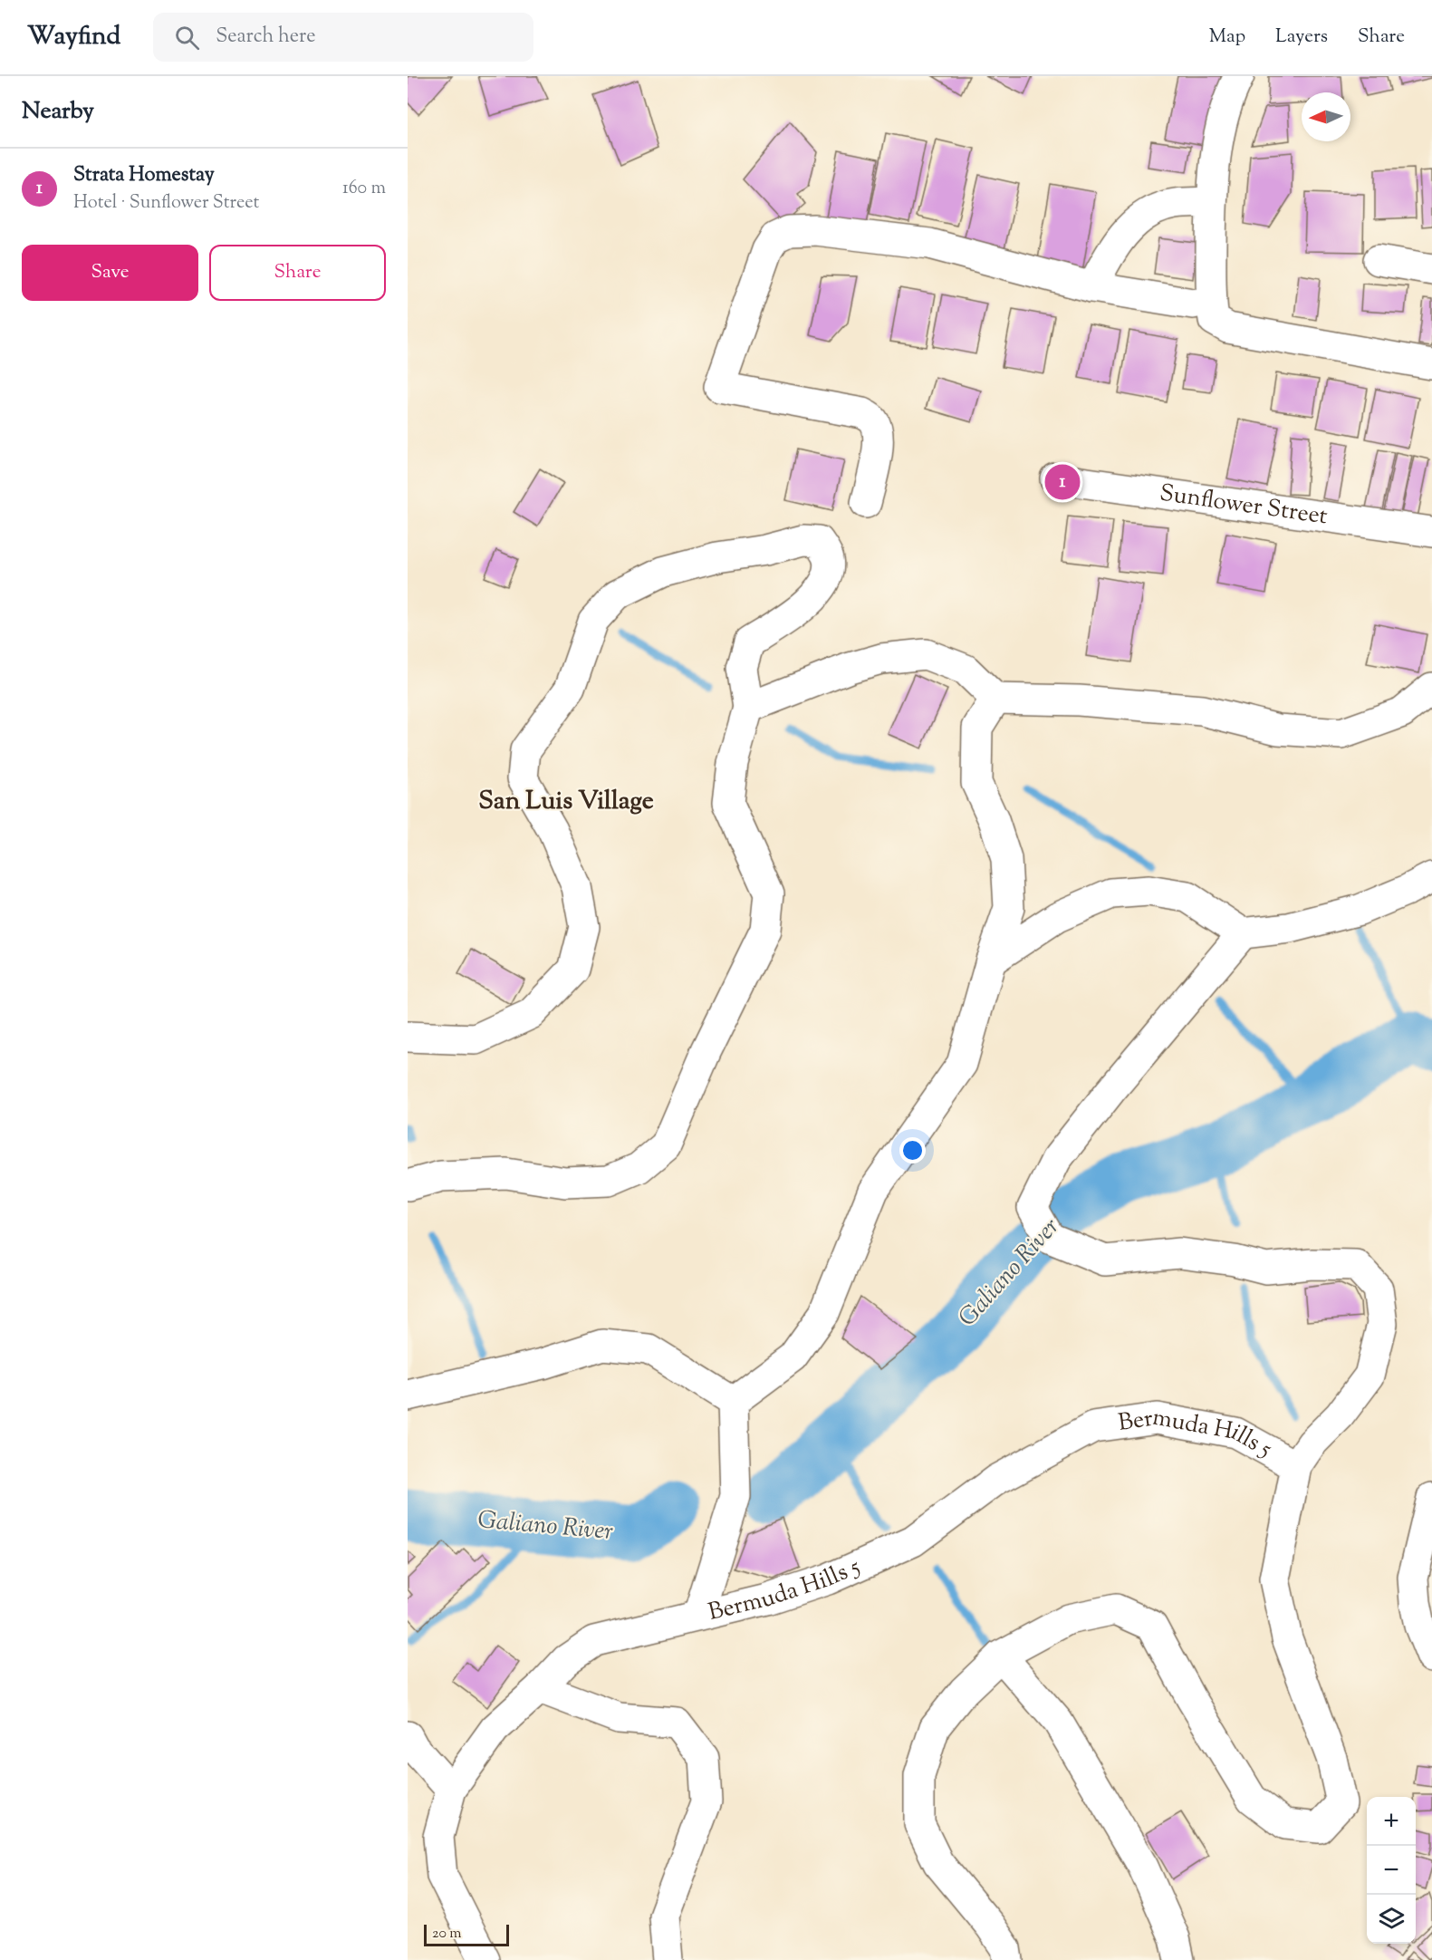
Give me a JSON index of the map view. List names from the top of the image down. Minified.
{"streets":{"street":["Sunflower Street","Bermuda Hills 5"]},"districts":["San Luis Village"],"water":["Galiano River"],"scale_bar":"20 m","north":"left","page":{"header":"Wayfind","search":"Search here","nav":["Map","Layers","Share"],"heading":"Nearby","list":[{"mark":"1","name":"Strata Homestay","note":"Hotel · Sunflower Street","value":"160 m"}],"buttons":["Save","Share"],"pins":"1","map_buttons":["+","−"],"scale":"20 m"}}
